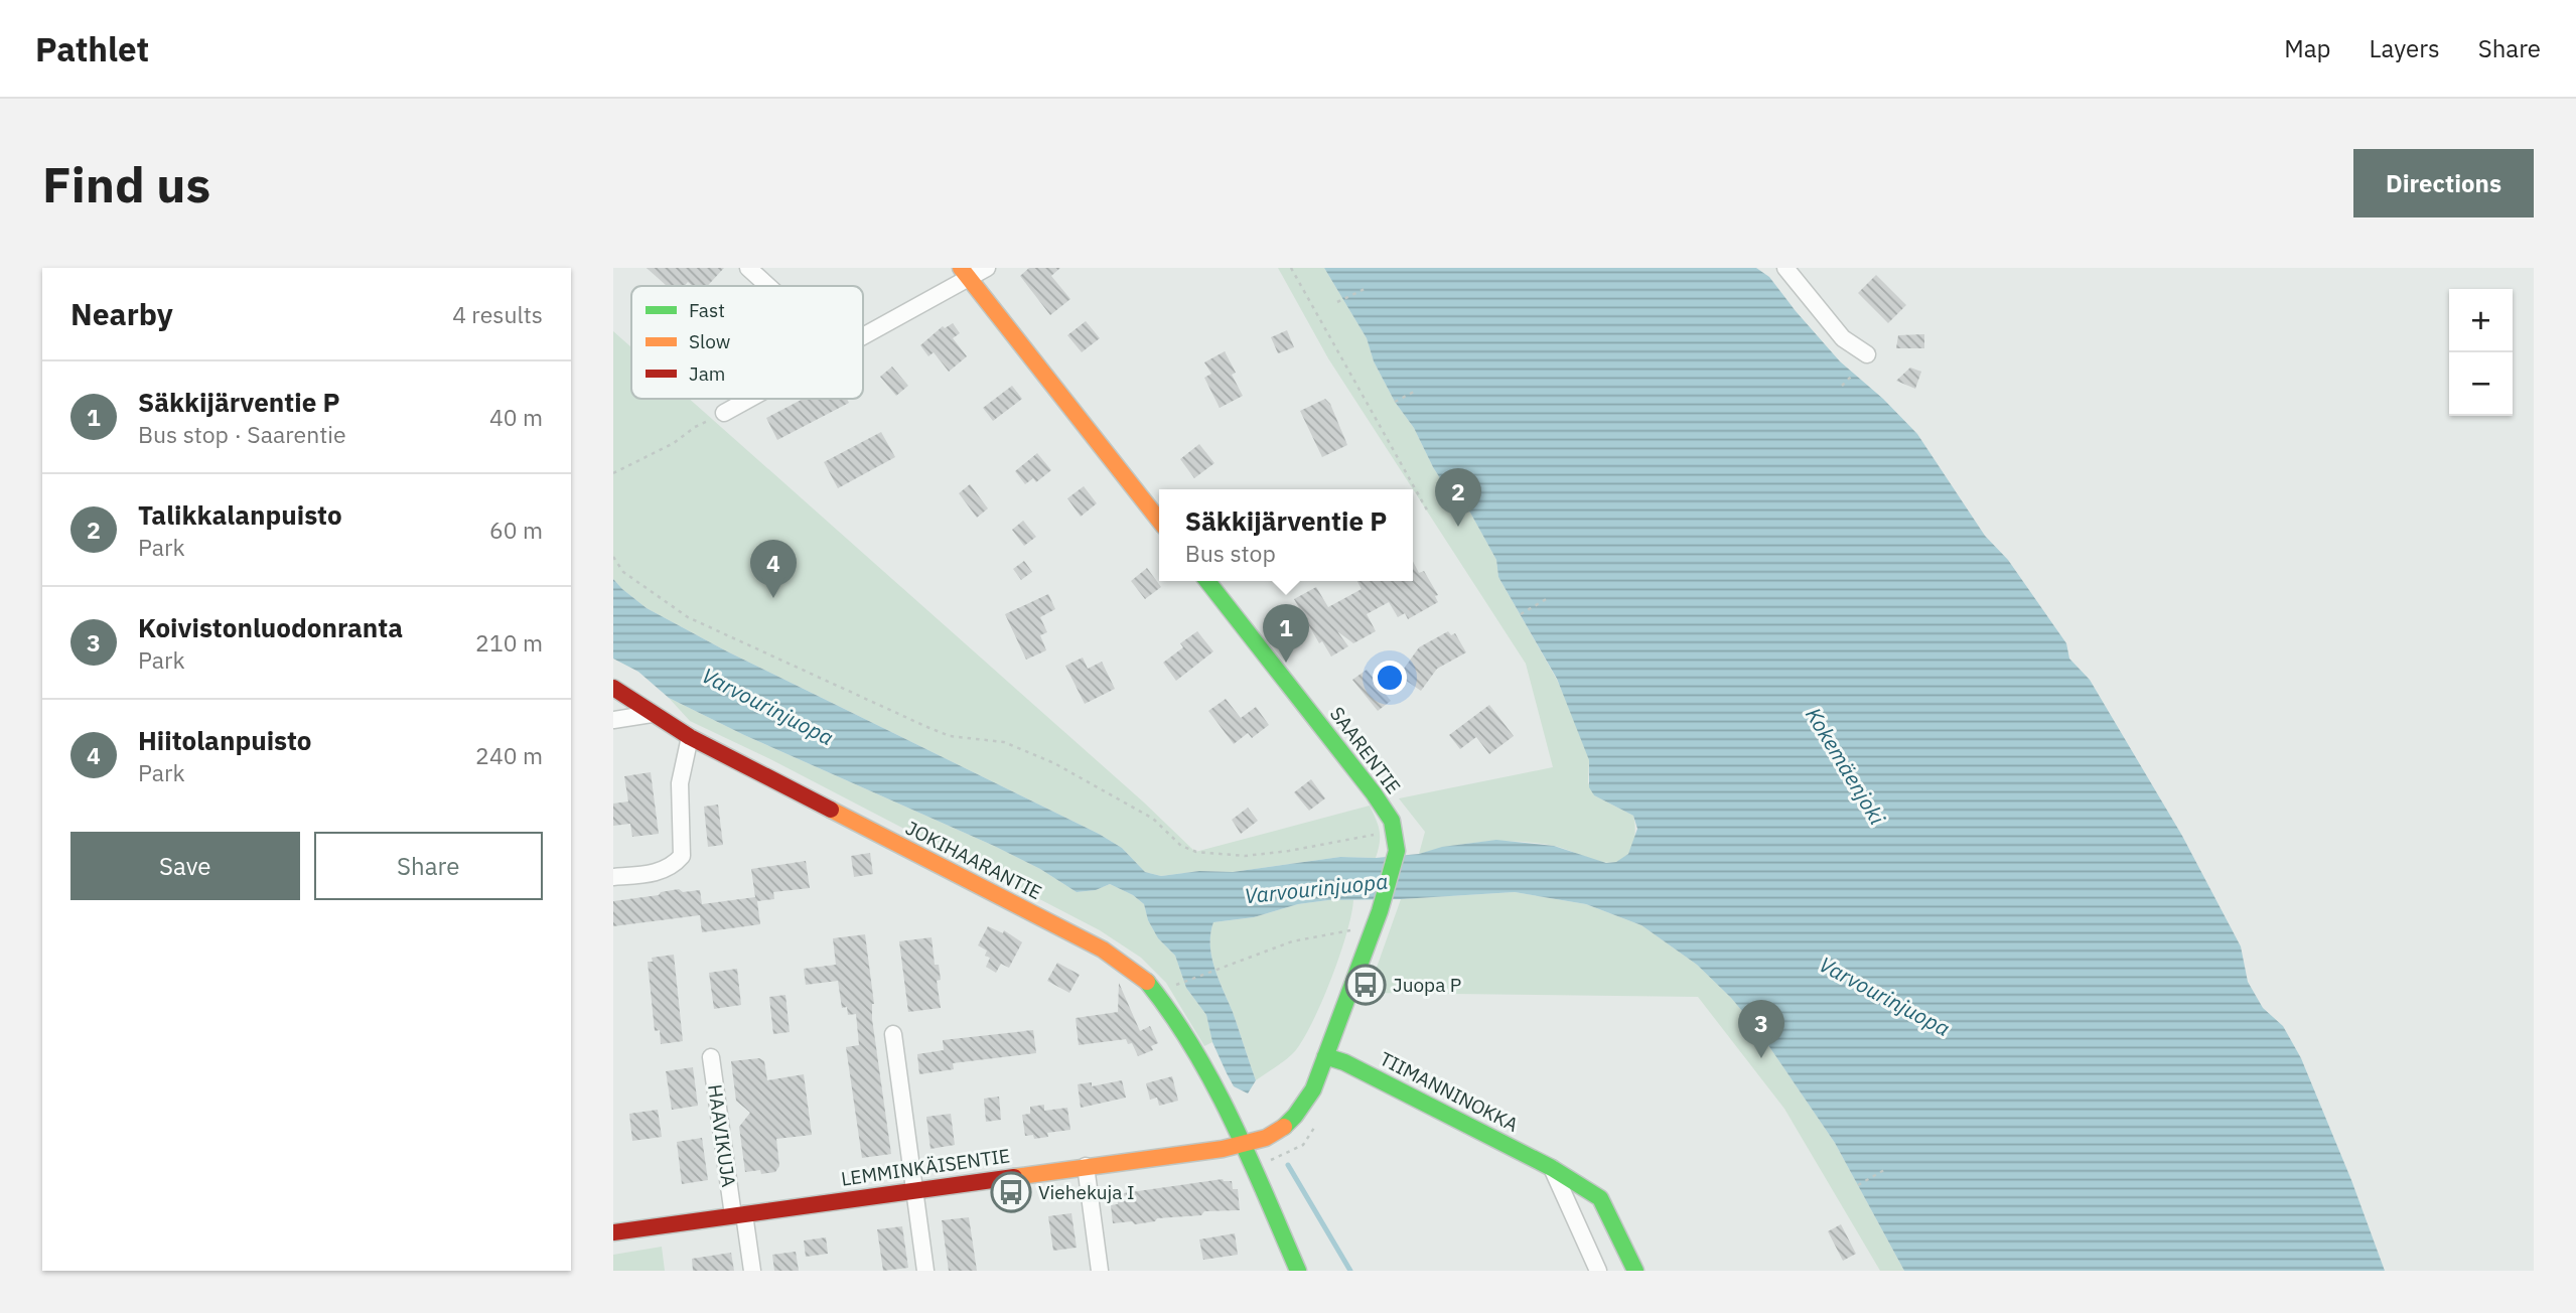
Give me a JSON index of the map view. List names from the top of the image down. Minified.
{"streets":{"street":["SAARENTIE","JOKIHAARANTIE","TIIMANNINOKKA","HAAVIKUJA","LEMMINKÄISENTIE"]},"crossings":[["SAARENTIE","JOKIHAARANTIE"],["SAARENTIE","TIIMANNINOKKA"],["SAARENTIE","LEMMINKÄISENTIE"],["JOKIHAARANTIE","LEMMINKÄISENTIE"],["HAAVIKUJA","LEMMINKÄISENTIE"]],"water":["Varvourinjuopa","Kokemäenjoki"],"places":{"bus stop":["Juopa P","Viehekuja I"]},"legend":["Fast","Slow","Jam"],"page":{"header":"Pathlet","nav":["Map","Layers","Share"],"buttons":["Directions",["Save","Share"]],"title":"Find us","heading":["Nearby","4 results"],"map_buttons":["+","−"],"list":[{"mark":"1","name":"Säkkijärventie P","note":"Bus stop · Saarentie","value":"40 m"},{"mark":"2","name":"Talikkalanpuisto","note":"Park","value":"60 m"},{"mark":"3","name":"Koivistonluodonranta","note":"Park","value":"210 m"},{"mark":"4","name":"Hiitolanpuisto","note":"Park","value":"240 m"}],"pins":["2","4","1","3"],"popup":["Säkkijärventie P","Bus stop"]}}
